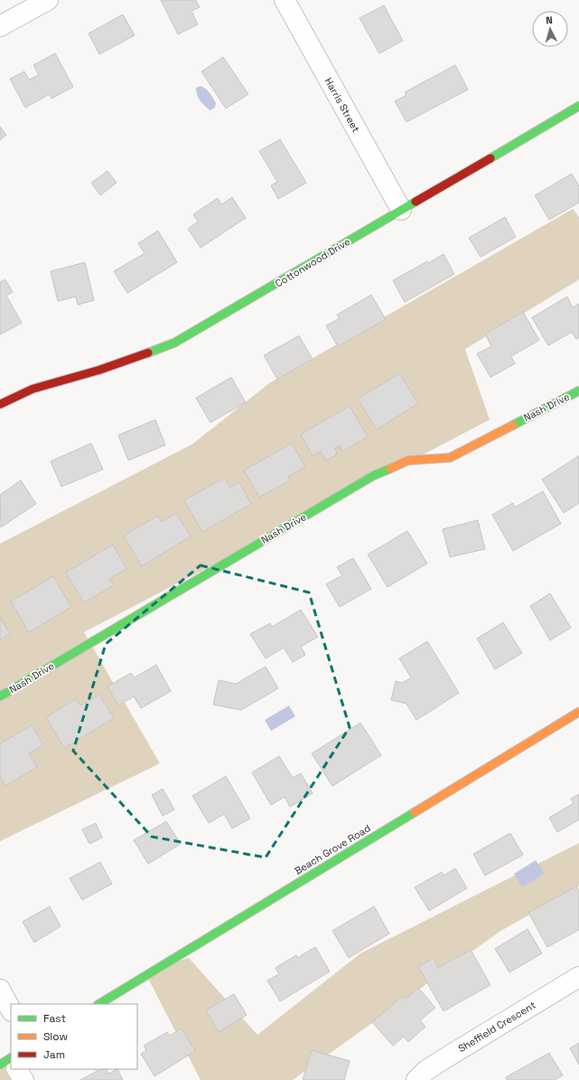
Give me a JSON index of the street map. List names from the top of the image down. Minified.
{"streets":{"street":["Harris Street","Cottonwood Drive","Nash Drive","Beach Grove Road","Sheffield Crescent"]},"crossings":[["Harris Street","Cottonwood Drive"]],"legend":["Fast","Slow","Jam"],"north":"top"}
